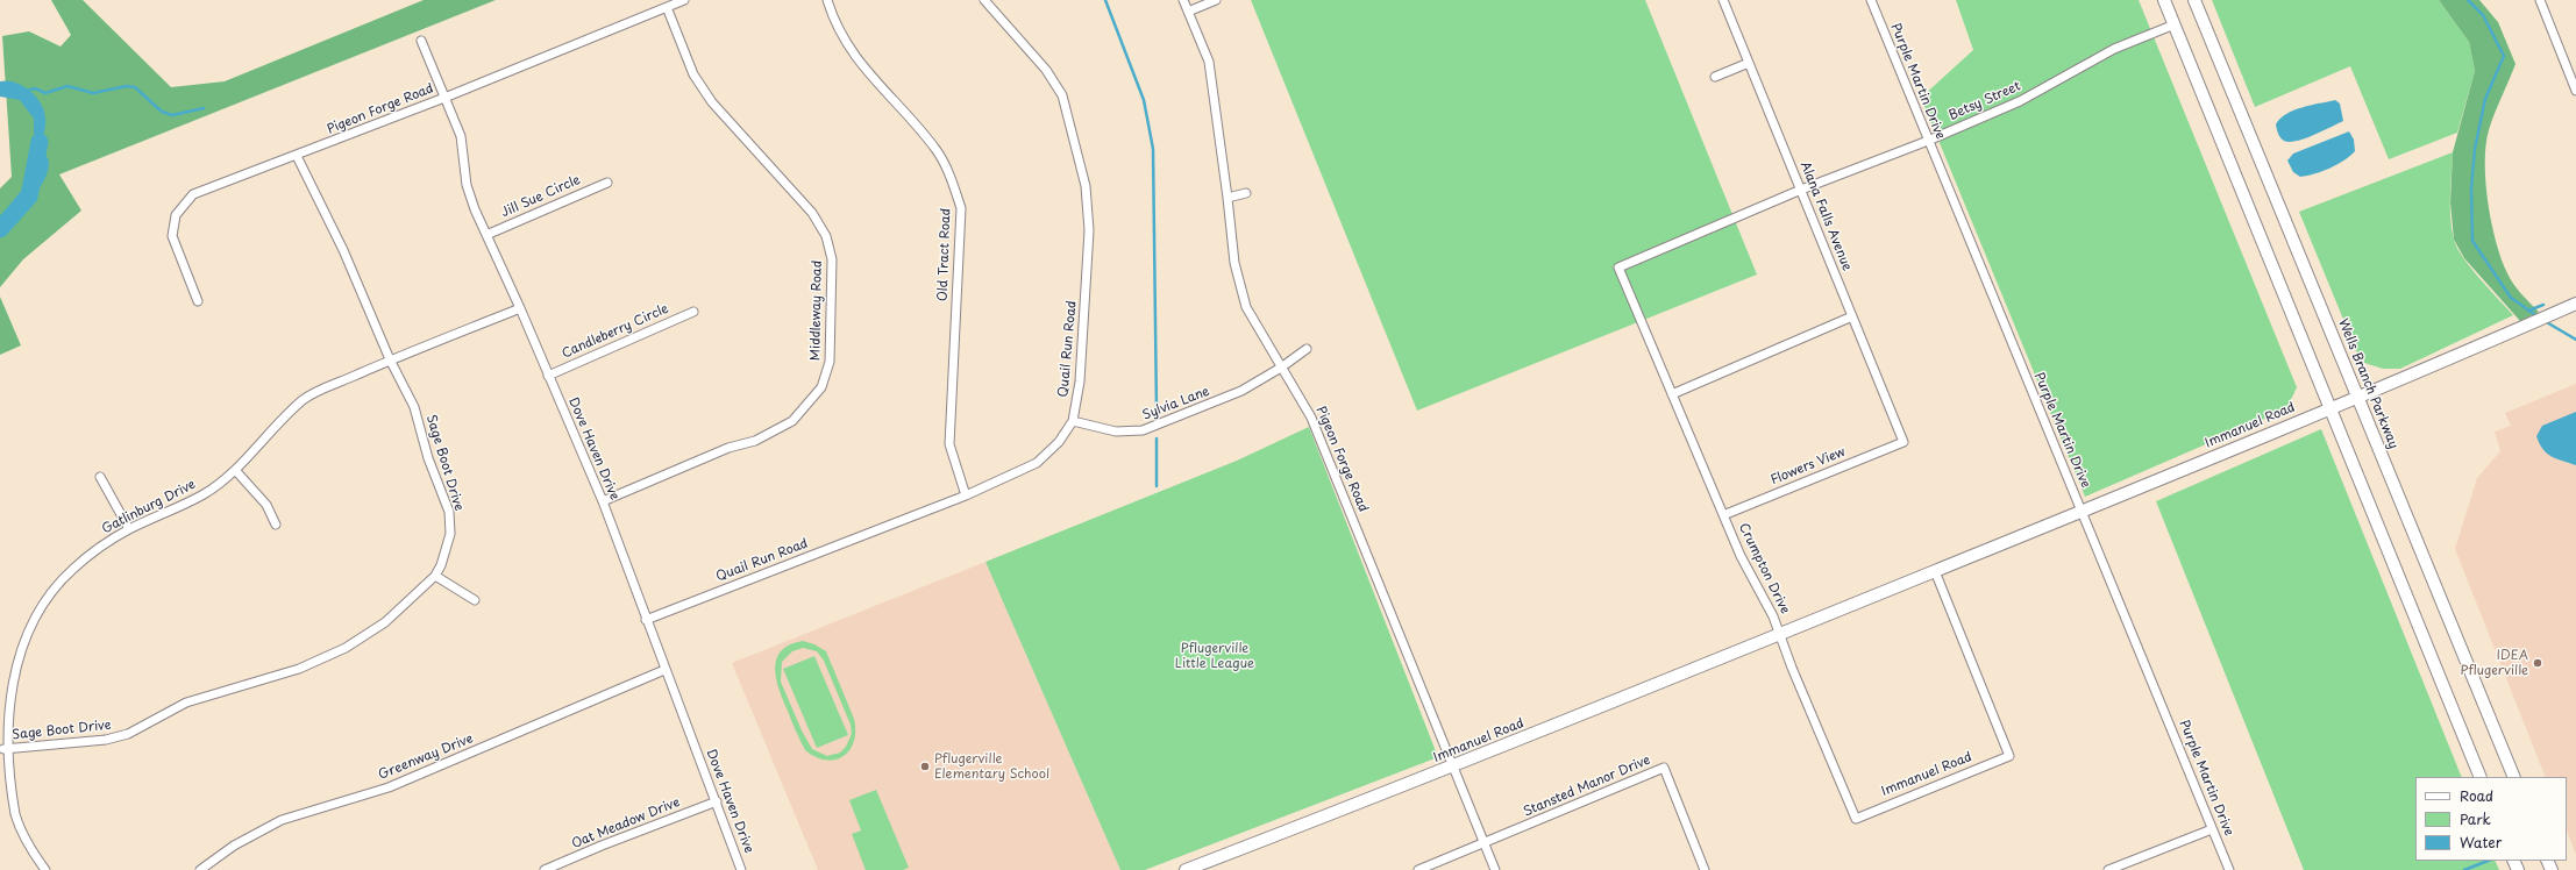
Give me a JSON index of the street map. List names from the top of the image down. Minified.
{"streets":{"street":["Purple Martin Drive","Betsy Street","Pigeon Forge Road","Jill Sue Circle","Alana Falls Avenue","Old Tract Road","Middleway Road","Candleberry Circle","Quail Run Road","Wells Branch Parkway","Sylvia Lane","Immanuel Road","Dove Haven Drive","Sage Boot Drive","Flowers View","Gatlinburg Drive","Crumpton Drive","Greenway Drive","Stansted Manor Drive","Oat Meadow Drive"]},"crossings":[["Purple Martin Drive","Betsy Street"],["Purple Martin Drive","Immanuel Road"],["Betsy Street","Alana Falls Avenue"],["Betsy Street","Crumpton Drive"],["Pigeon Forge Road","Middleway Road"],["Pigeon Forge Road","Sylvia Lane"],["Pigeon Forge Road","Immanuel Road"],["Pigeon Forge Road","Dove Haven Drive"],["Pigeon Forge Road","Sage Boot Drive"],["Pigeon Forge Road","Stansted Manor Drive"],["Jill Sue Circle","Dove Haven Drive"],["Alana Falls Avenue","Flowers View"],["Old Tract Road","Quail Run Road"],["Middleway Road","Dove Haven Drive"],["Candleberry Circle","Dove Haven Drive"],["Quail Run Road","Sylvia Lane"],["Quail Run Road","Dove Haven Drive"],["Wells Branch Parkway","Immanuel Road"],["Immanuel Road","Crumpton Drive"],["Dove Haven Drive","Gatlinburg Drive"],["Dove Haven Drive","Greenway Drive"],["Dove Haven Drive","Oat Meadow Drive"],["Sage Boot Drive","Gatlinburg Drive"],["Flowers View","Crumpton Drive"]],"parks":["Pflugerville Little League"],"places":["IDEA Pflugerville","Pflugerville Elementary School"],"legend":["Road","Park","Water"]}
